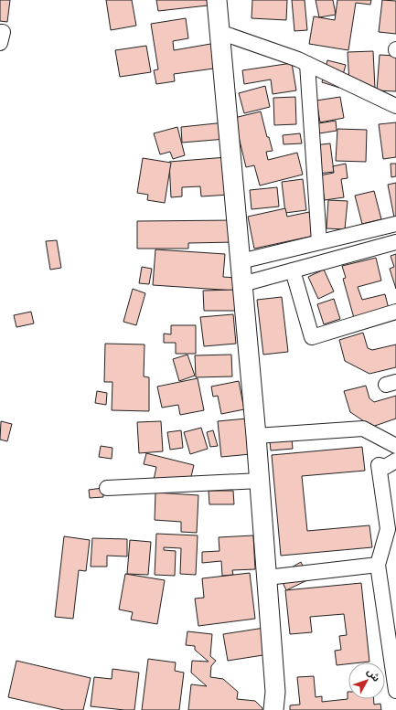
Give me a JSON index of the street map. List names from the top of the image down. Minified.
{"north":"top right"}
